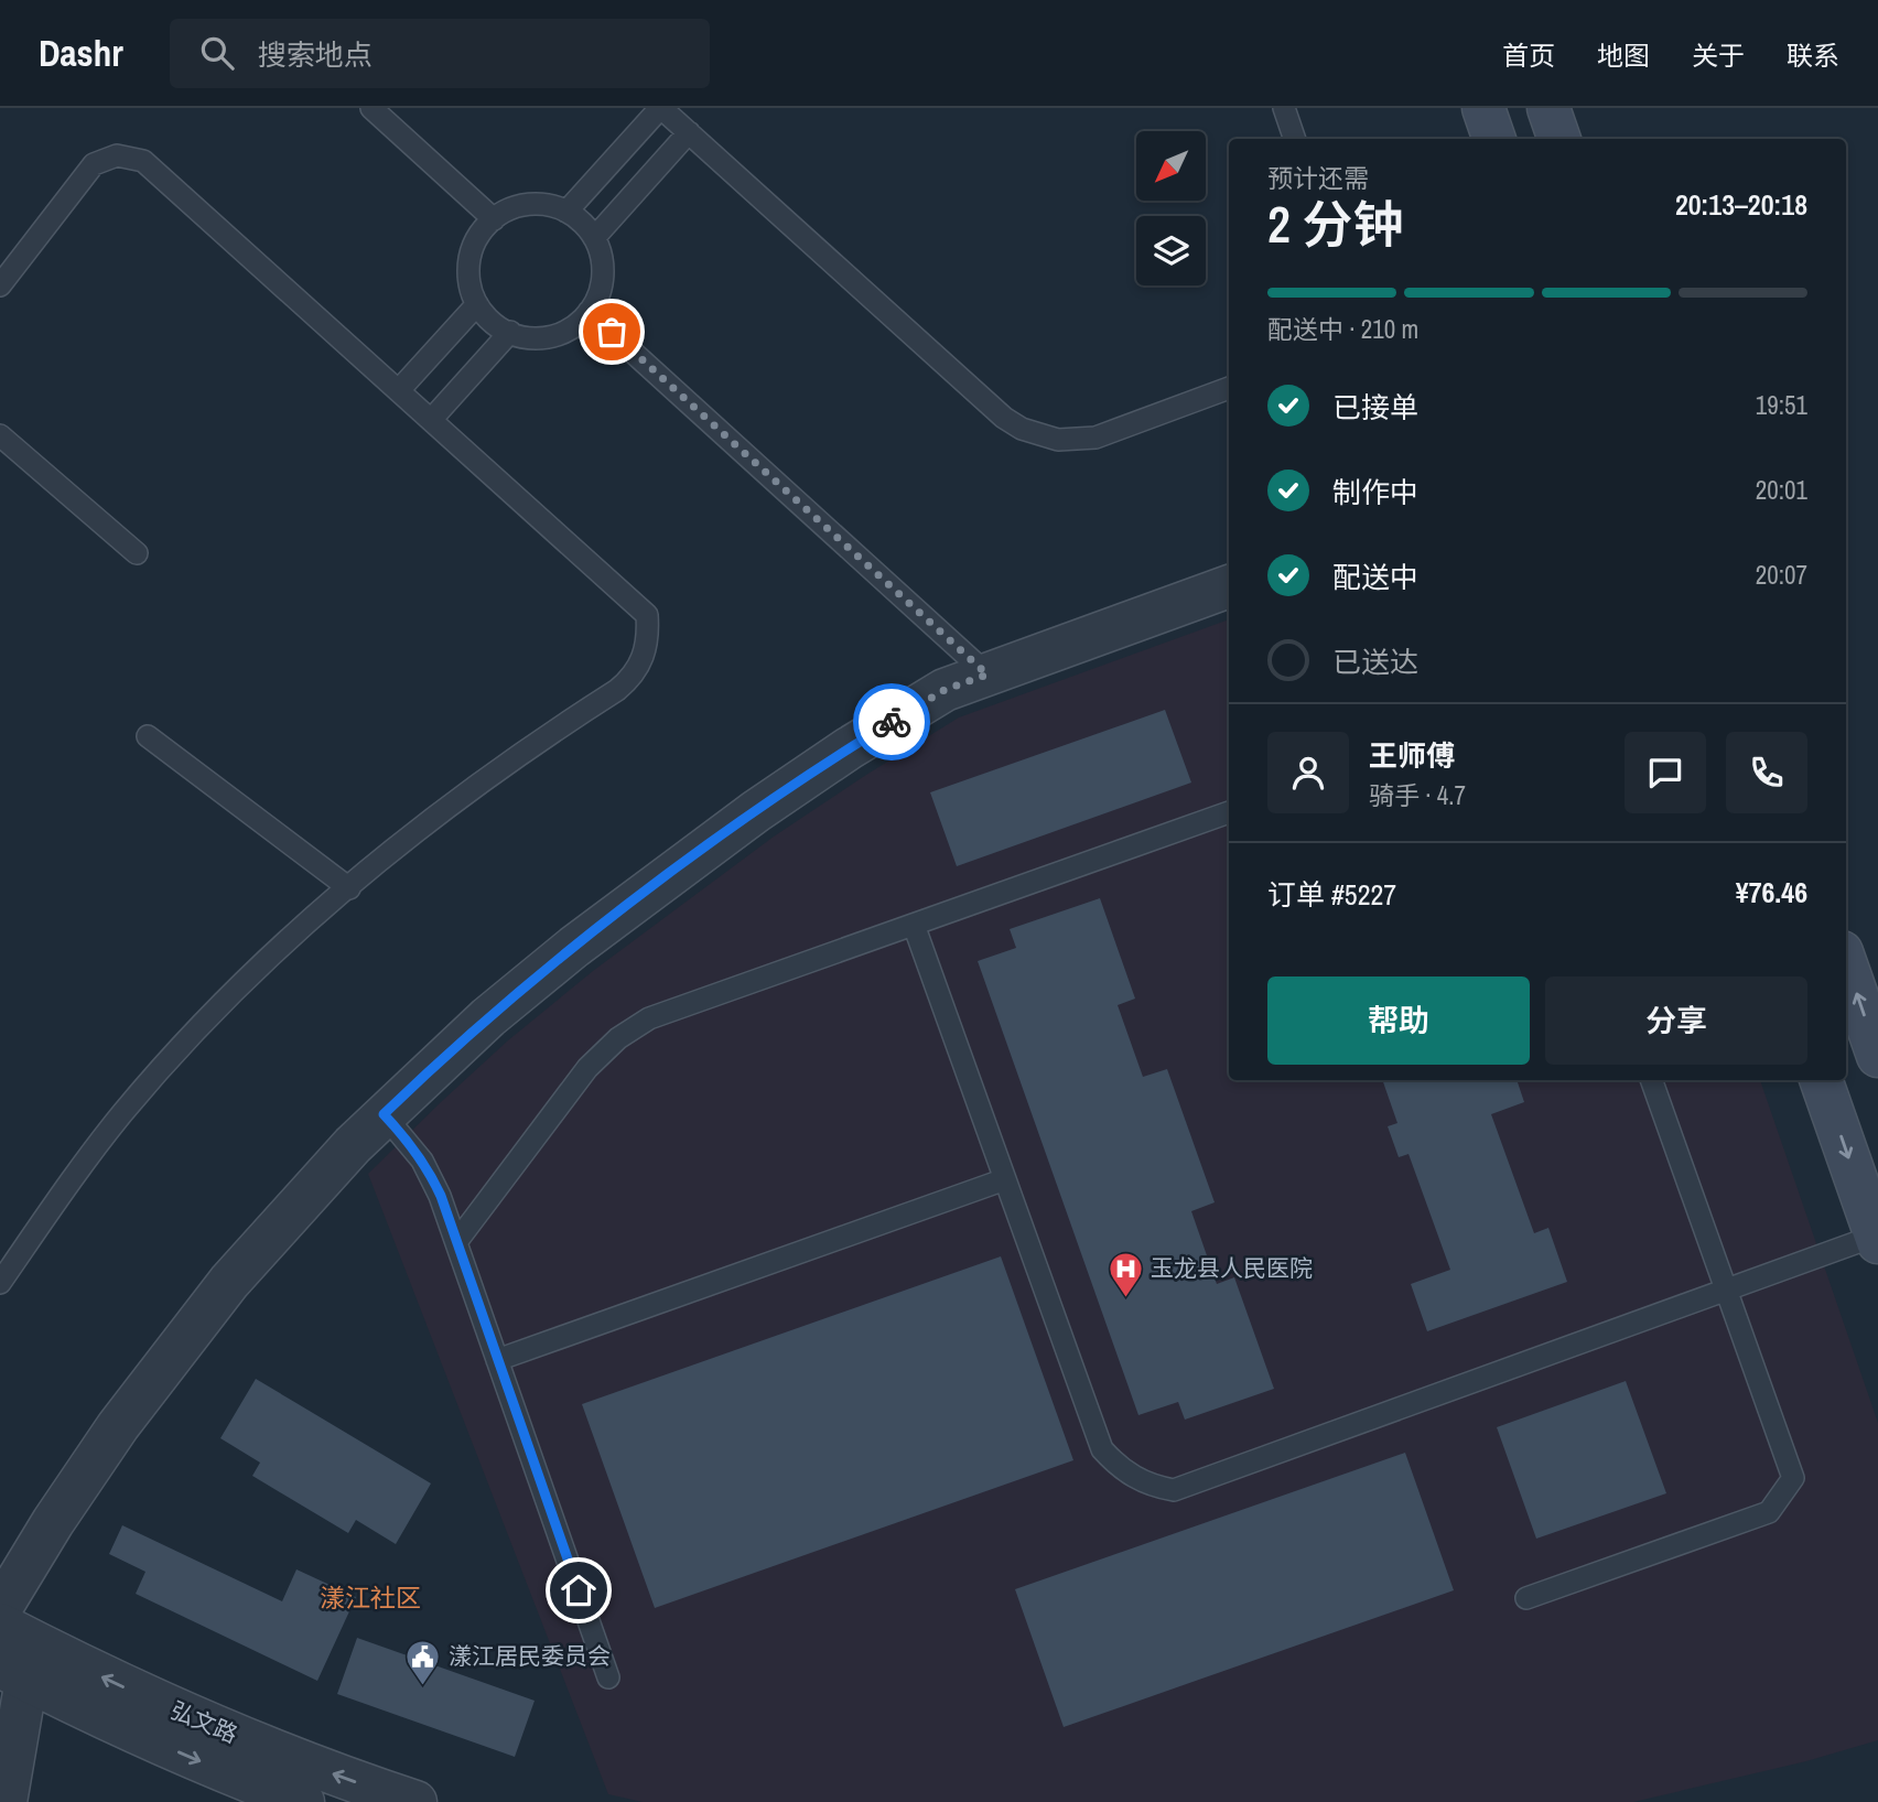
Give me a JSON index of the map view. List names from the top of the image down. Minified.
{"streets":{"street":["弘文路"]},"districts":["漾江社区"],"places":{"hospital":["玉龙县人民医院"],"public building":["漾江居民委员会"]},"north":"bottom left","page":{"header":"Dashr","search":"搜索地点","nav":["首页","地图","关于","联系"],"heading":["2 分钟","预计还需","20:13–20:18"],"panel":["王师傅","骑手 · 4.7","订单 #5227","¥76.46"],"bar":"配送中 · 210 m","list":[["已接单","19:51"],["制作中","20:01"],["配送中","20:07"],"已送达"],"buttons":["帮助","分享"]}}
